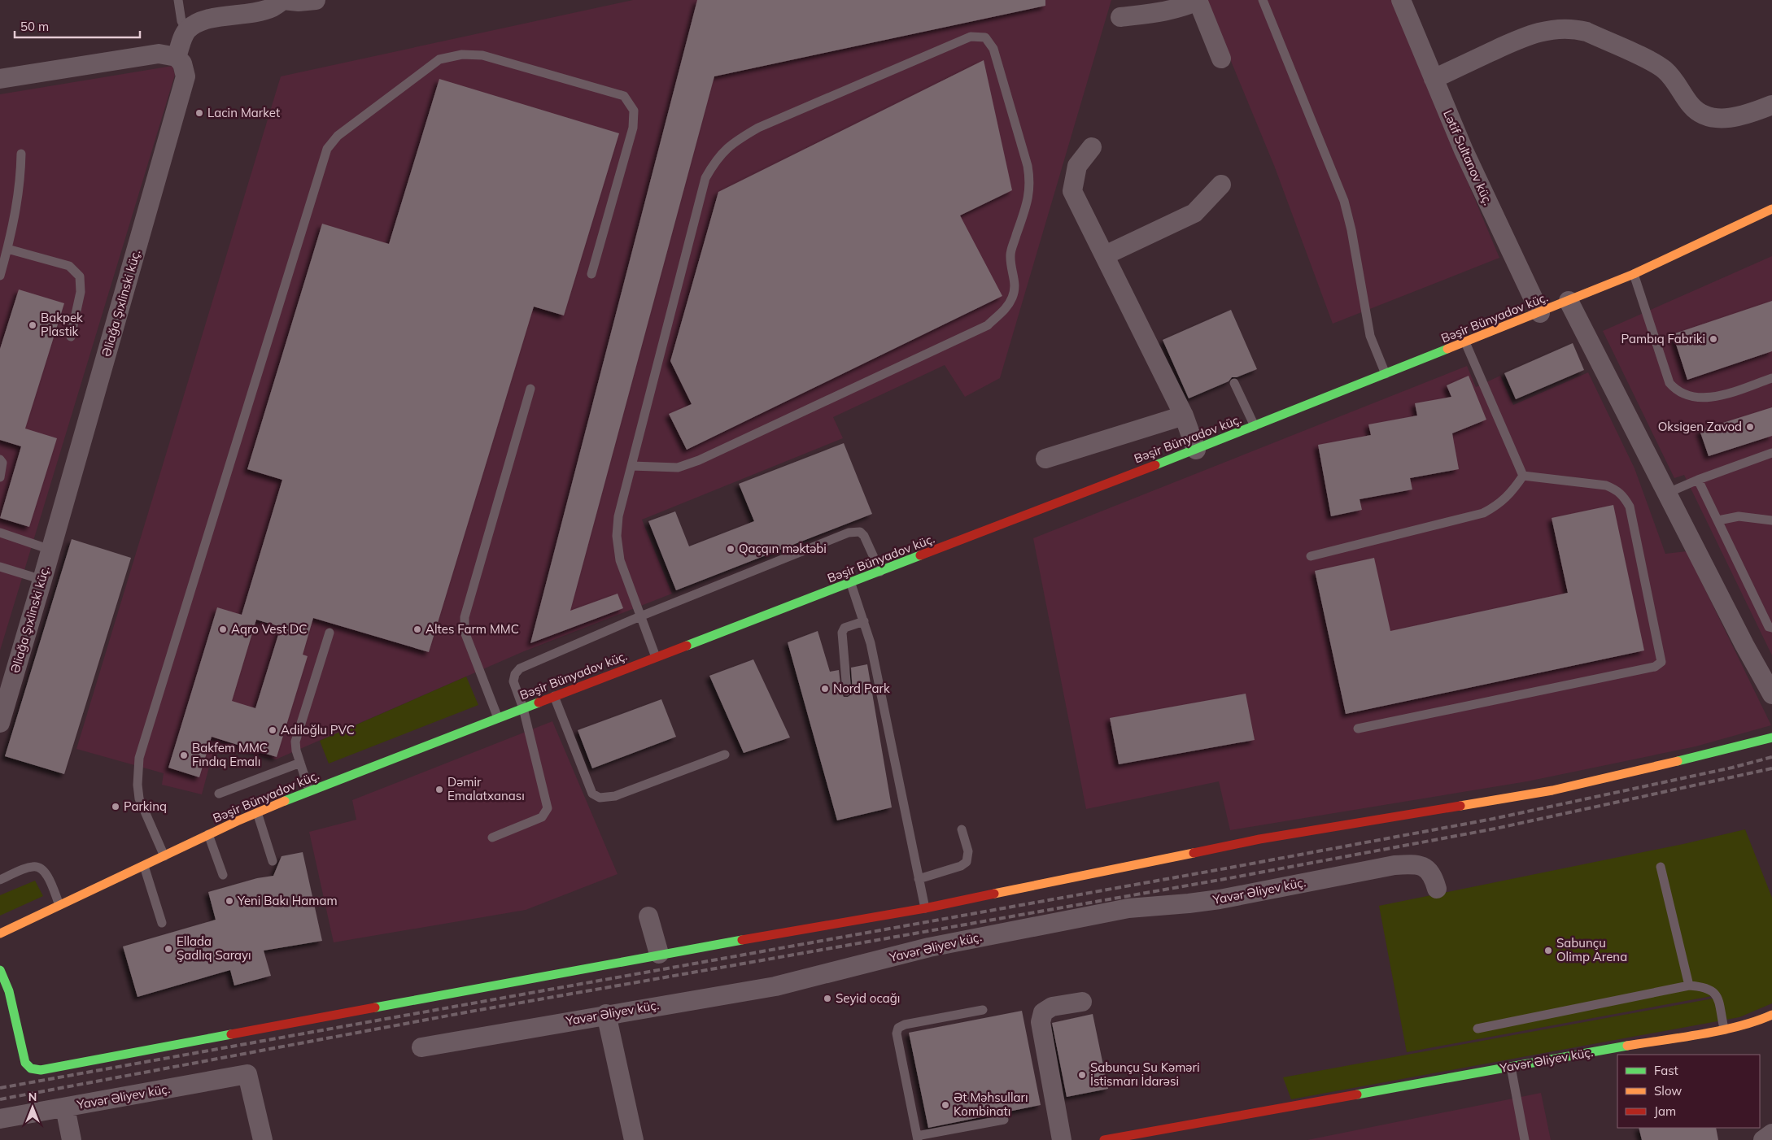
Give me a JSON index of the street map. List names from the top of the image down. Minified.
{"streets":{"street":["Lətif Sultanov küç.","Əliağa Şıxlinski küç.","Bəşir Bünyadov küç.","Yavər Əliyev küç."]},"crossings":[["Lətif Sultanov küç.","Bəşir Bünyadov küç."]],"places":["Lacin Market","Bakpek Plastik","Pambıq Fabriki","Oksigen Zavod","Qaçqın məktəbi","Aqro Vest DC","Altes Farm MMC","Nord Park","Adiloğlu PVC","Bakfem MMC Fındıq Emalı","Dəmir Emalatxanası","Parkinq","Yeni Bakı Hamam","Ellada Şadlıq Sarayı","Sabunçu Olimp Arena","Seyid ocağı","Sabunçu Su Kəməri İstismarı İdarəsi","Ət Məhsulları Kombinatı"],"legend":["Fast","Slow","Jam"],"scale_bar":"50 m","north":"top"}
